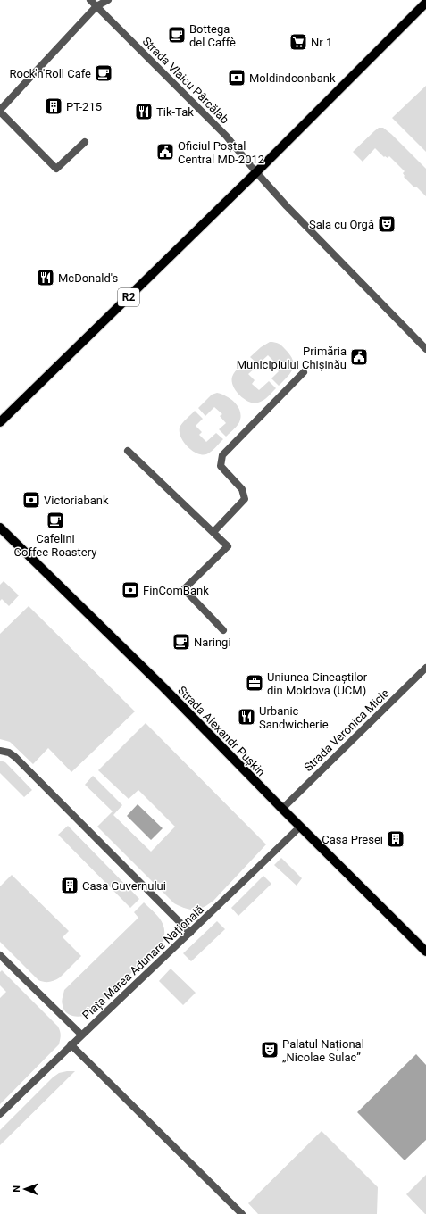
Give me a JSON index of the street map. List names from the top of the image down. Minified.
{"streets":{"main road":["R2","Strada Alexandr Pușkin"],"street":["Strada Vlaicu Pârcălab","Strada Veronica Micle","Piața Marea Adunare Națională"]},"crossings":[["Strada Vlaicu Pârcălab","R2"],["Strada Veronica Micle","Strada Alexandr Pușkin"],["Strada Alexandr Pușkin","Piața Marea Adunare Națională"]],"places":{"cafe":["Bottega del Caffè","Rock'n'Roll Cafe","Cafelini Coffee Roastery","Naringi"],"supermarket":["Nr 1"],"bank":["Moldindconbank","Victoriabank","FinComBank"],"building":["PT-215","Casa Presei","Casa Guvernului"],"restaurant":["Tik-Tak","McDonald's","Urbanic Sandwicherie"],"public building":["Oficiul Poștal Central MD-2012","Primăria Municipiului Chișinău"],"theatre":["Sala cu Orgă","Palatul Național „Nicolae Sulac”"],"office":["Uniunea Cineaștilor din Moldova (UCM)"]},"north":"left"}
